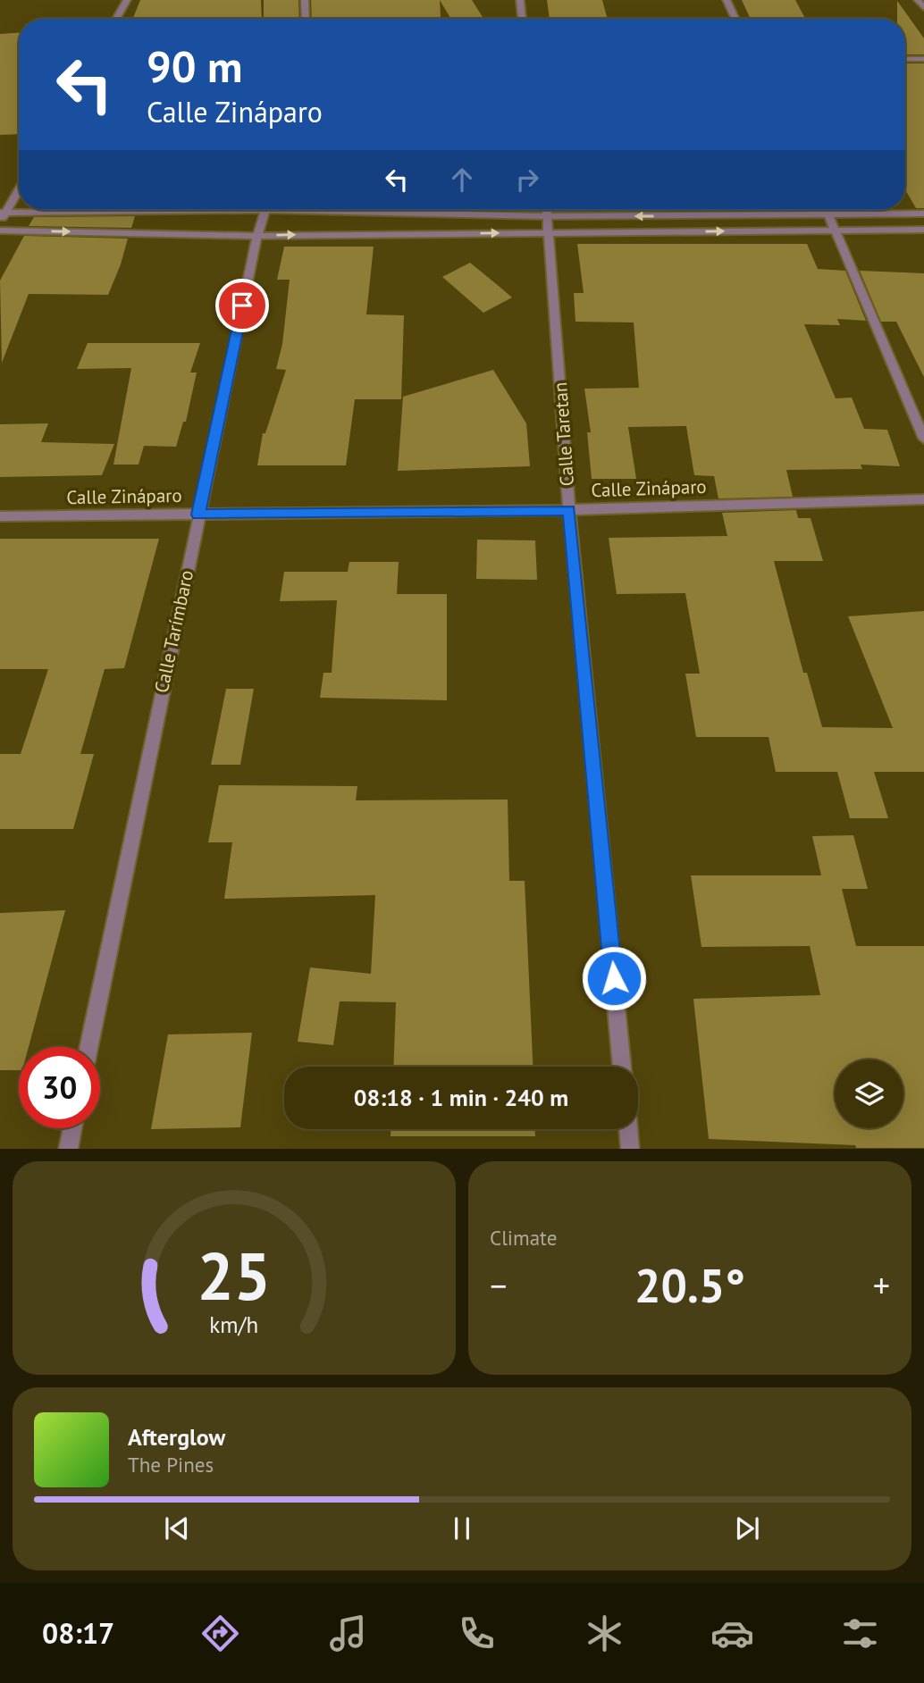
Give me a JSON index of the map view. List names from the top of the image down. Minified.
{"streets":{"street":["Calle Taretan","Calle Zináparo","Calle Tarímbaro"]},"crossings":[["Calle Taretan","Calle Zináparo"],["Calle Zináparo","Calle Tarímbaro"]],"page":{"turn":["90 m","Calle Zináparo"],"limit":"30","trip":"08:18 · 1 min · 240 m","tile":"Climate","heat":["−","20.5°","+"],"song":["Afterglow","The Pines"],"tabs":"08:17","gauge":["25","km/h"]}}
